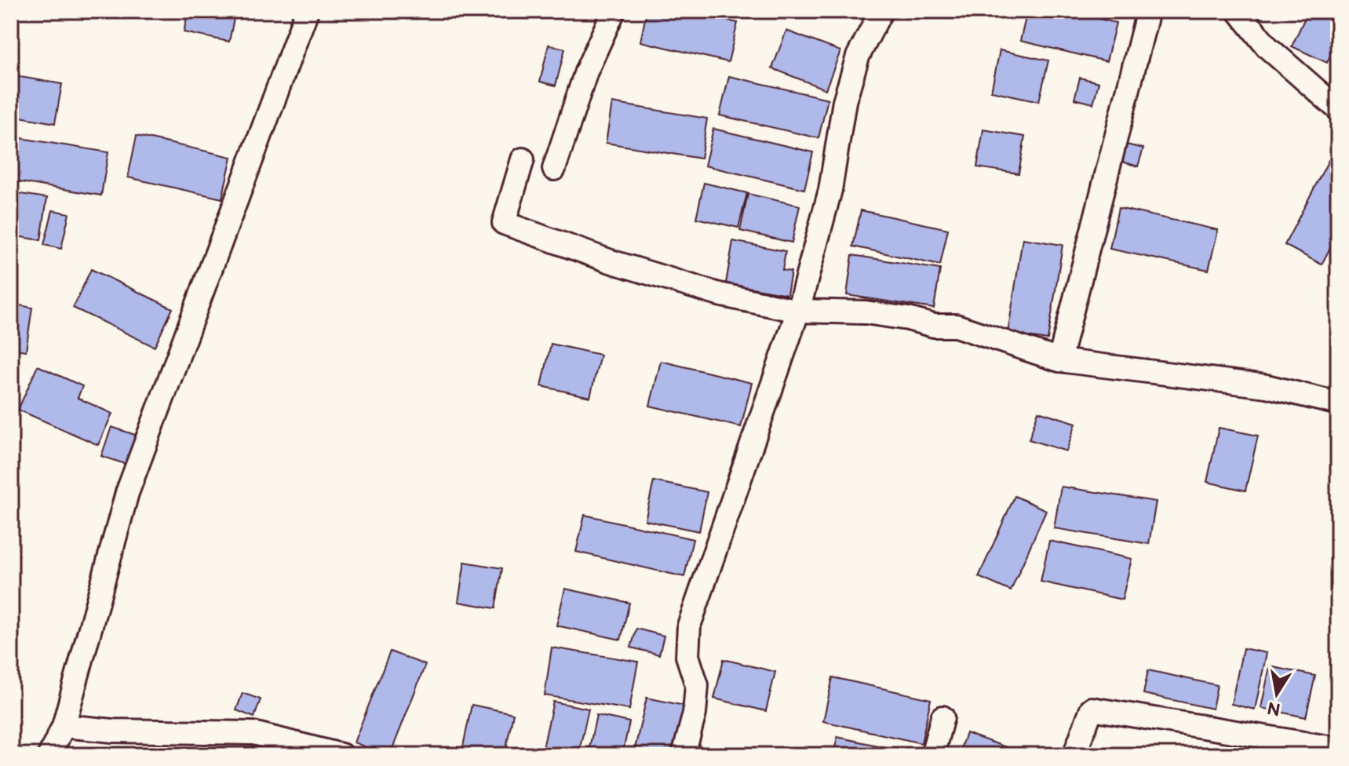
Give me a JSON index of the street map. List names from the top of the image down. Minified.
{"north":"bottom"}
